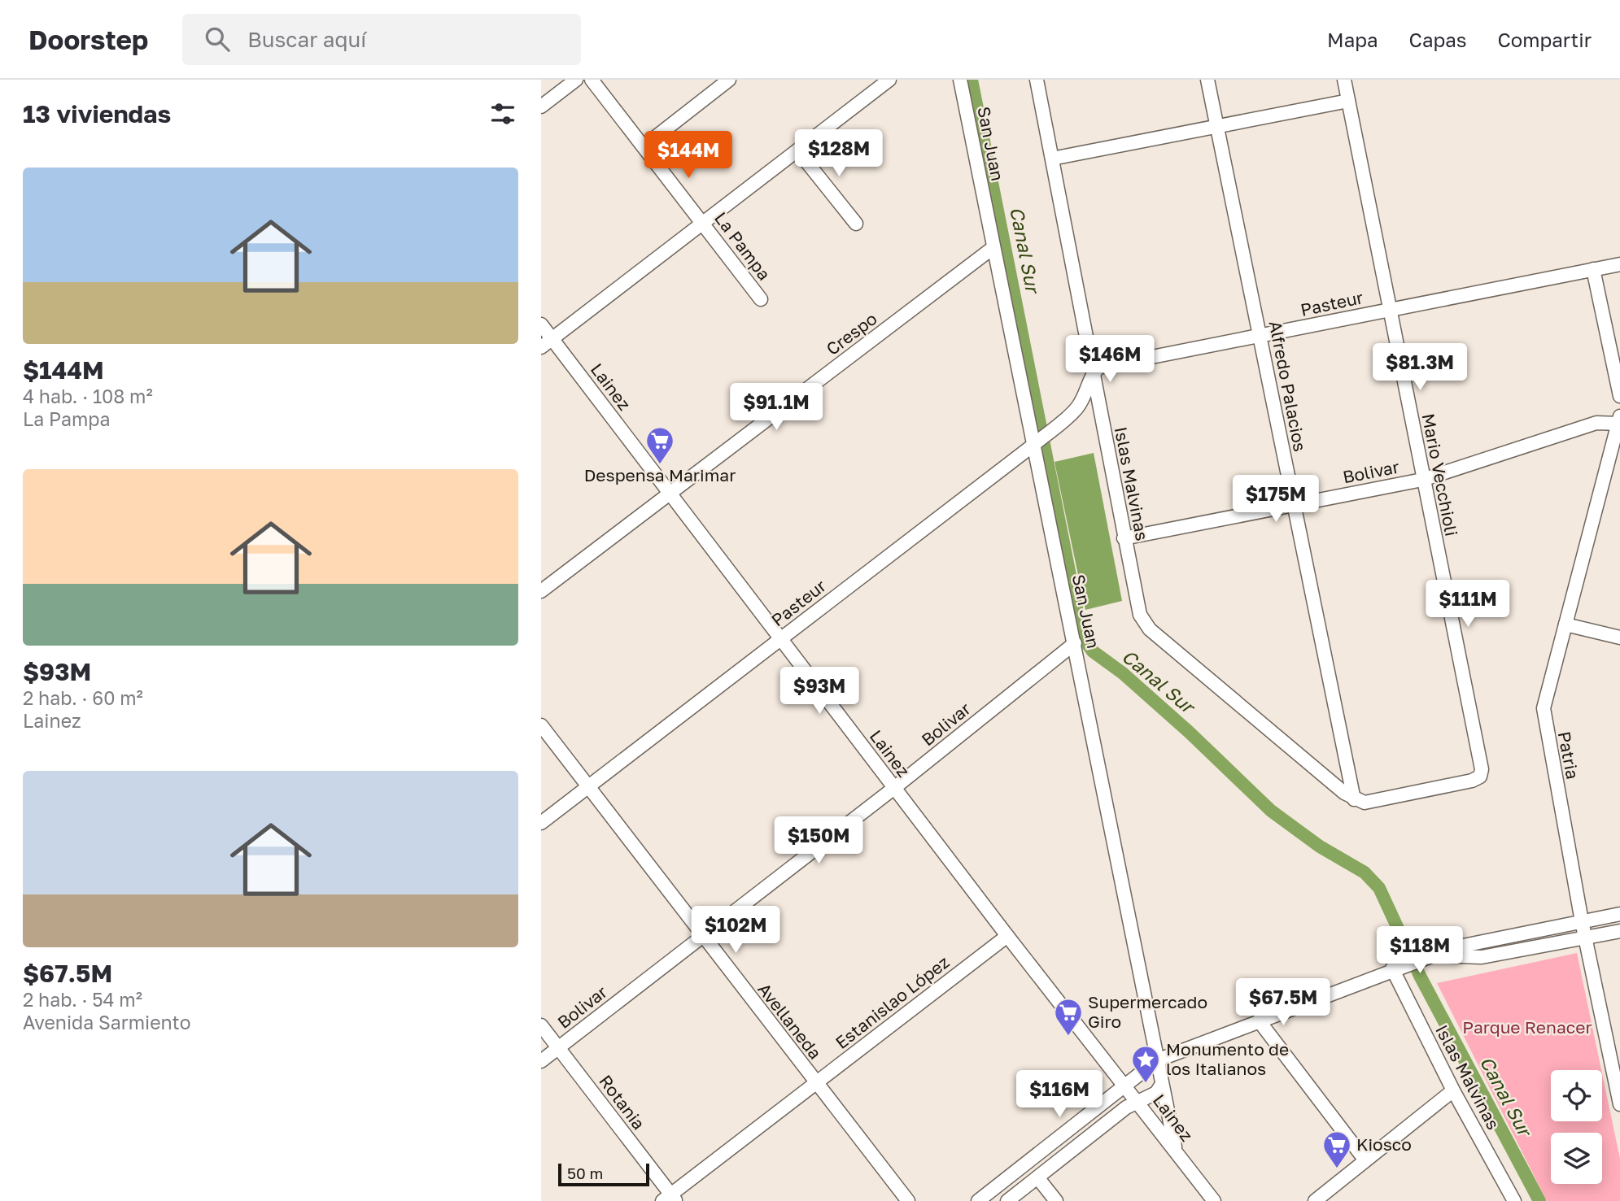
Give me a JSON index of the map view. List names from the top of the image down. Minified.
{"streets":{"street":["San Juan","La Pampa","Pasteur","Crespo","Alfredo Palacios","Lainez","Bolivar","Mario Vecchioli","Islas Malvinas","Patria","Estanislao López","Avellaneda","Rotania"]},"crossings":[["San Juan","Pasteur"],["San Juan","Crespo"],["San Juan","Lainez"],["San Juan","Bolivar"],["Pasteur","Alfredo Palacios"],["Pasteur","Lainez"],["Pasteur","Mario Vecchioli"],["Pasteur","Islas Malvinas"],["Pasteur","Avellaneda"],["Crespo","Lainez"],["Alfredo Palacios","Bolivar"],["Alfredo Palacios","Mario Vecchioli"],["Alfredo Palacios","Islas Malvinas"],["Lainez","Bolivar"],["Lainez","Estanislao López"],["Bolivar","Mario Vecchioli"],["Bolivar","Islas Malvinas"],["Bolivar","Patria"],["Bolivar","Avellaneda"],["Bolivar","Rotania"],["Mario Vecchioli","Islas Malvinas"],["Estanislao López","Avellaneda"],["Estanislao López","Rotania"]],"water":["Canal Sur"],"parks":["Parque Renacer"],"places":{"supermarket":["Despensa Marimar","Supermercado Giro","Kiosco"],"place":["Monumento de los Italianos"]},"scale_bar":"50 m","page":{"header":"Doorstep","search":"Buscar aquí","nav":["Mapa","Capas","Compartir"],"heading":"13 viviendas","price":["$128M","$144M","$146M","$81.3M","$91.1M","$175M","$111M","$93M","$150M","$102M","$118M","$67.5M","$116M"],"list":[{"name":"$144M","note":"4 hab. · 108 m² · La Pampa"},{"name":"$93M","note":"2 hab. · 60 m² · Lainez"},{"name":"$67.5M","note":"2 hab. · 54 m² · Avenida Sarmiento"}],"scale":"50 m"}}
